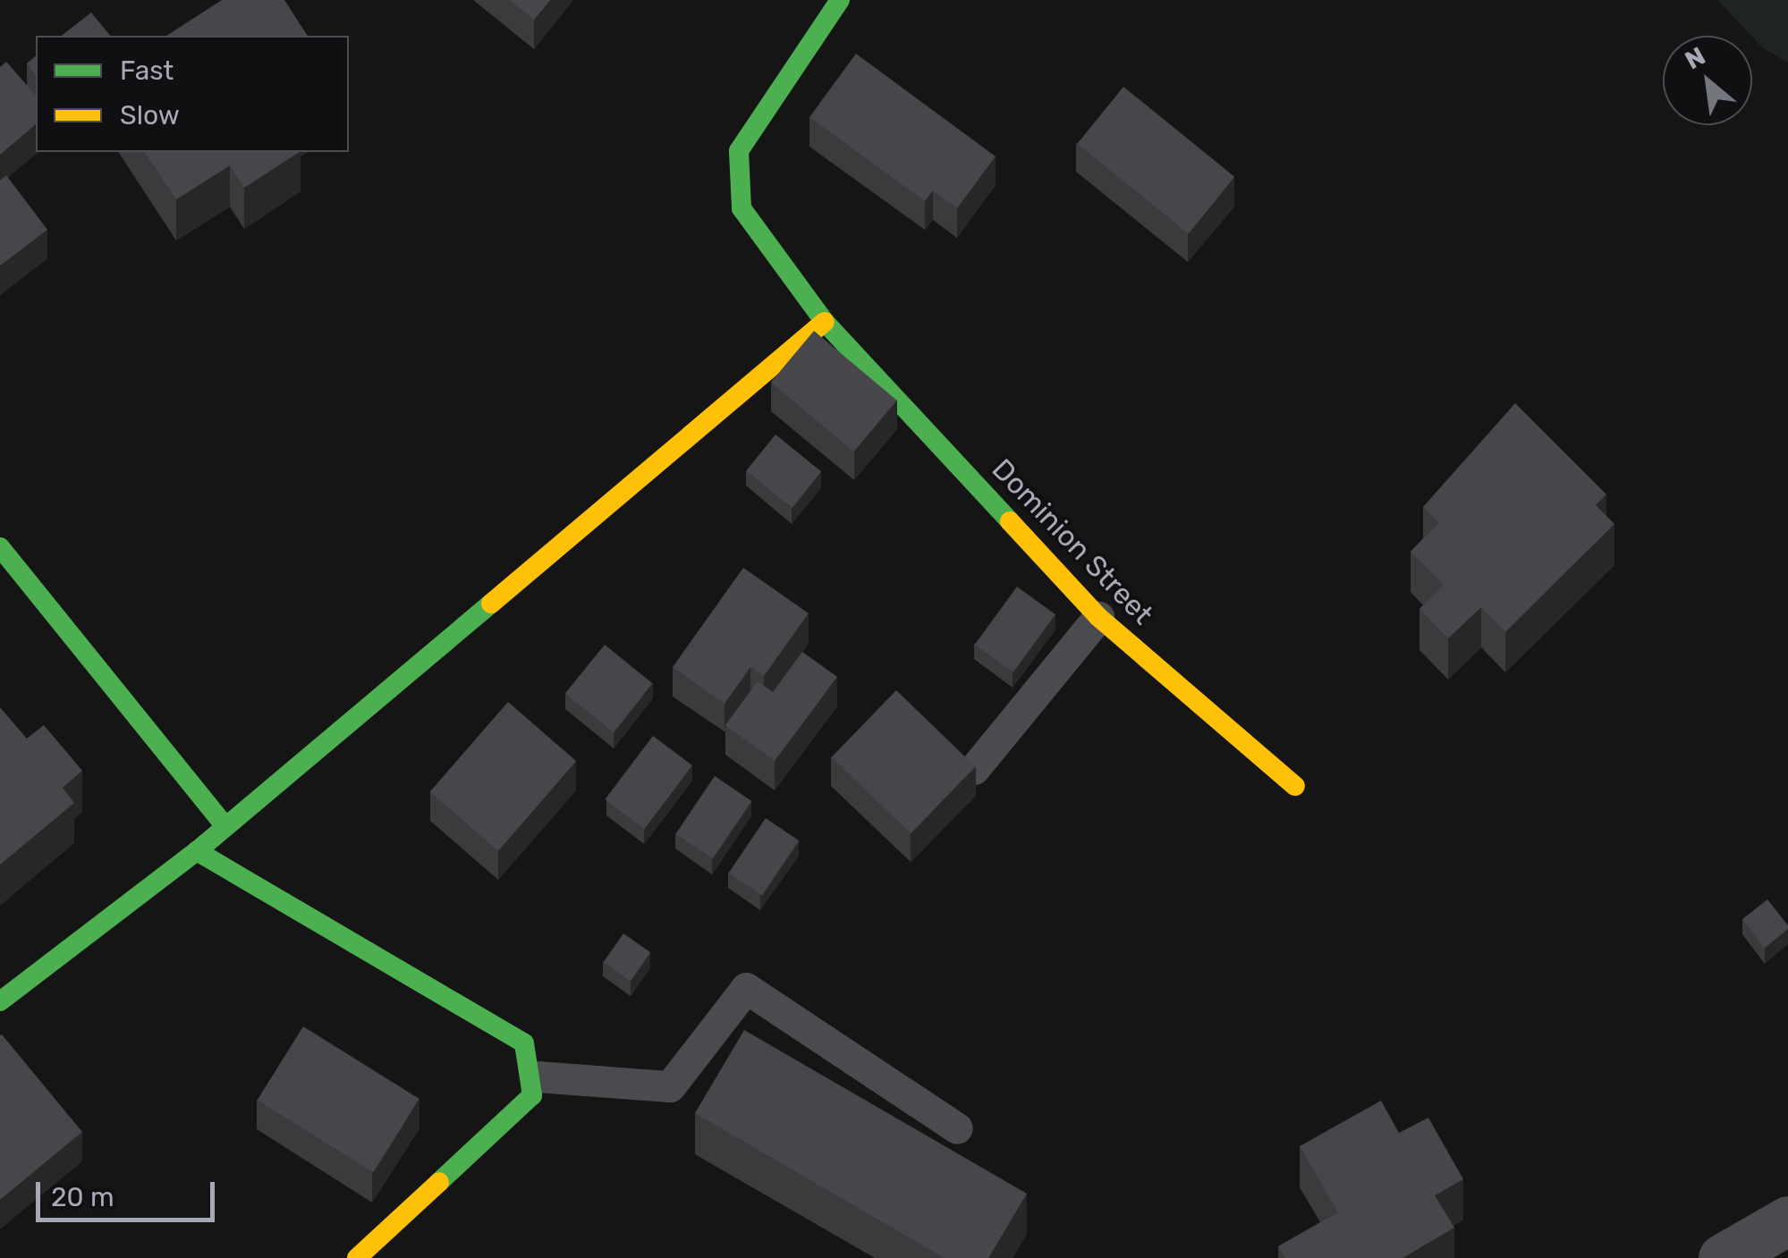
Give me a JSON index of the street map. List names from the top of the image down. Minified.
{"streets":{"street":["Dominion Street"]},"legend":["Fast","Slow"],"scale_bar":"20 m","north":"top left"}
